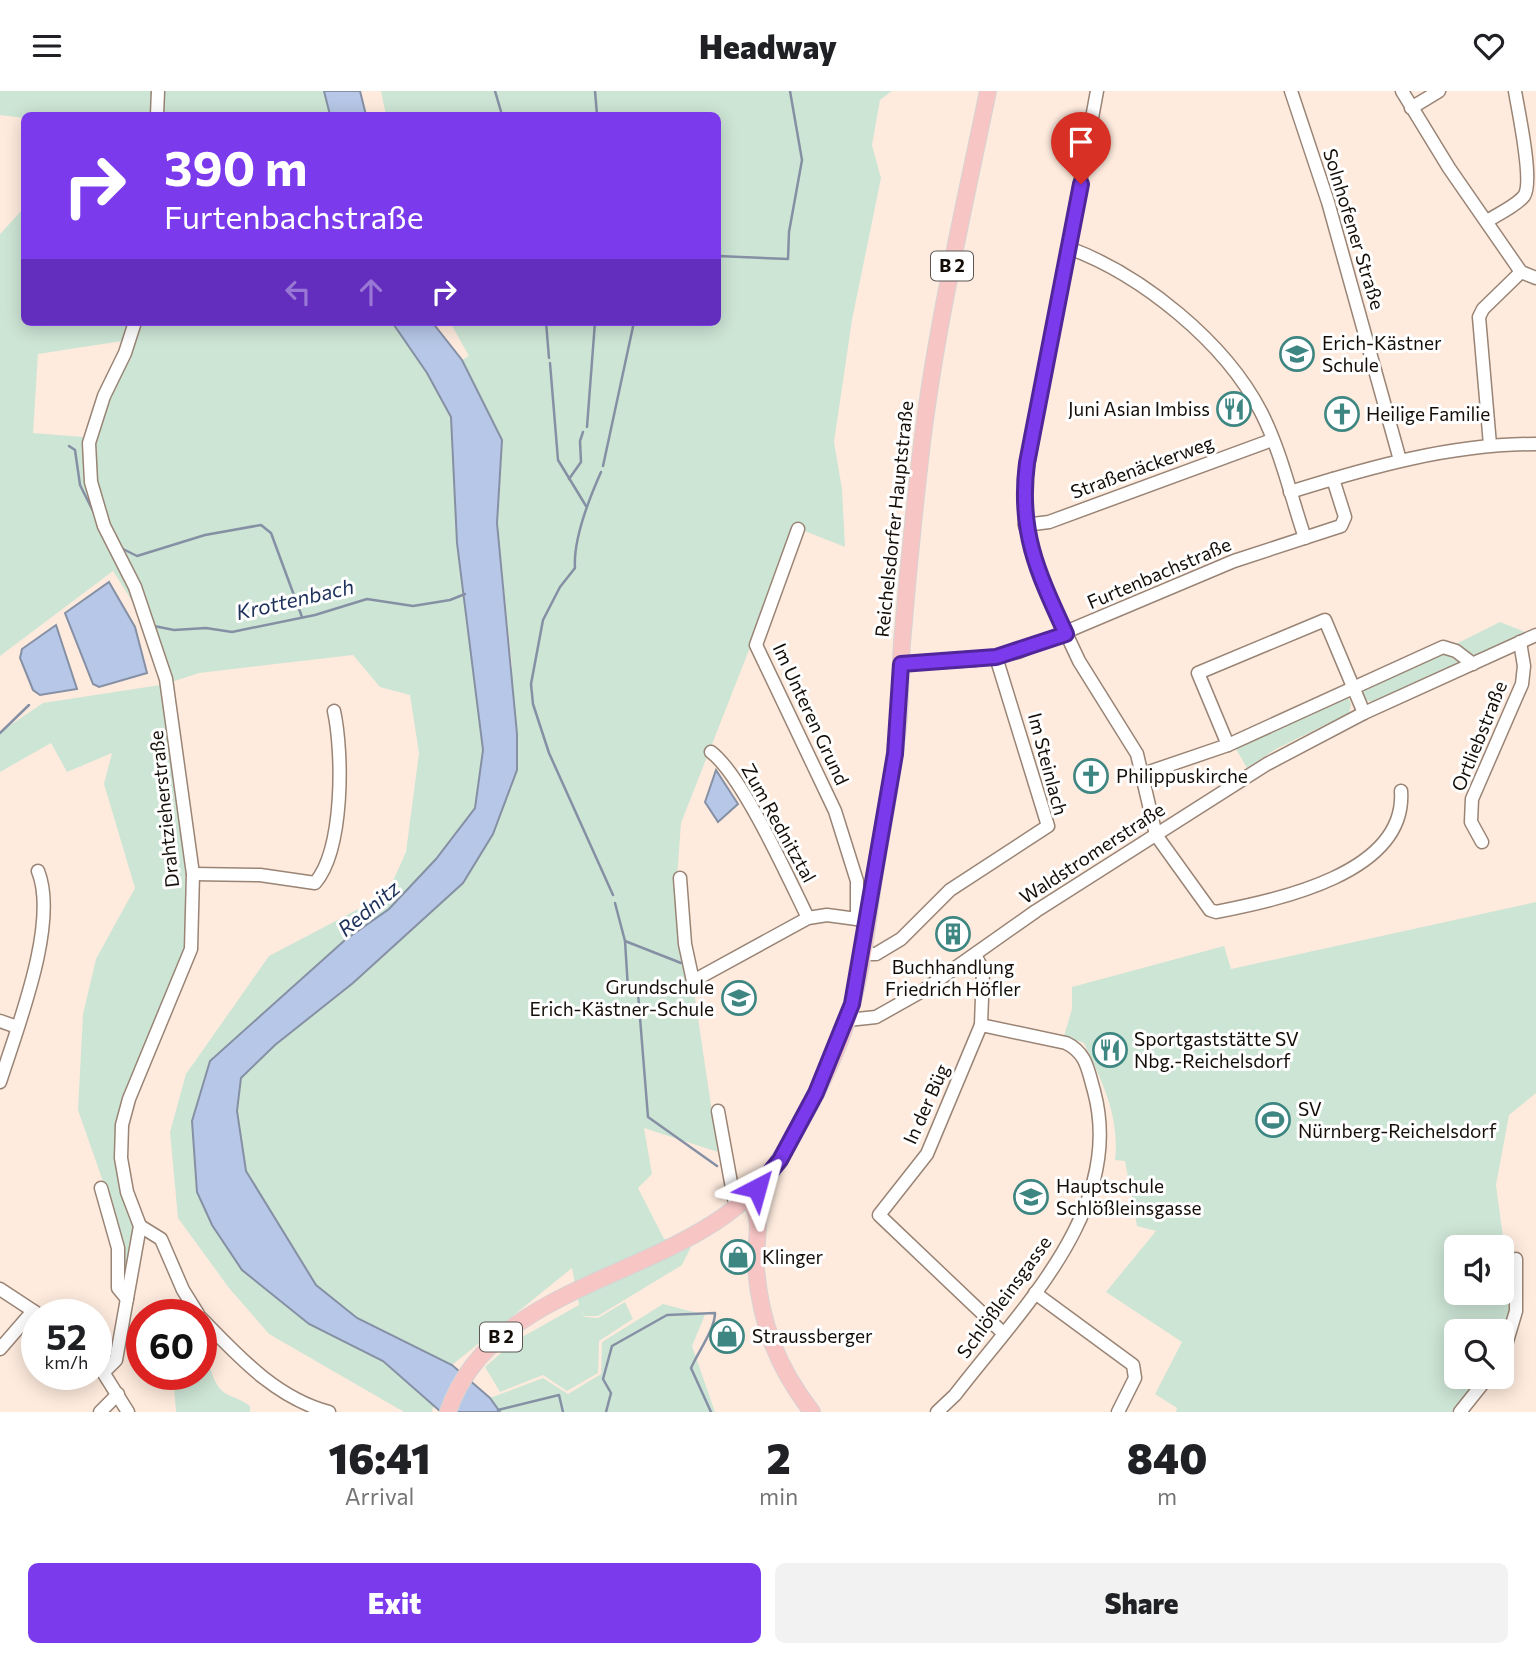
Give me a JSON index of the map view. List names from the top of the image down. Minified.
{"streets":{"main road":["B 2","Reichelsdorfer Hauptstraße"],"street":["Solnhofener Straße","Straßenäckerweg","Furtenbachstraße","Im Unteren Grund","Ortliebstraße","Im Steinlach","Drahtzieherstraße","Zum Rednitztal","Waldstromerstraße","In der Büg","Schlößleinsgasse"]},"crossings":[["Reichelsdorfer Hauptstraße","Furtenbachstraße"],["Reichelsdorfer Hauptstraße","Im Unteren Grund"],["Reichelsdorfer Hauptstraße","Im Steinlach"],["Reichelsdorfer Hauptstraße","Waldstromerstraße"],["Furtenbachstraße","Im Steinlach"],["Ortliebstraße","Waldstromerstraße"],["Waldstromerstraße","In der Büg"],["In der Büg","Schlößleinsgasse"]],"water":["Krottenbach","Rednitz"],"places":{"school or university":["Erich-Kästner Schule","Grundschule Erich-Kästner-Schule","Hauptschule Schlößleinsgasse"],"restaurant":["Juni Asian Imbiss","Sportgaststätte SV Nbg.-Reichelsdorf"],"church":["Heilige Familie","Philippuskirche"],"building":["Buchhandlung Friedrich Höfler"],"sports":["SV Nürnberg-Reichelsdorf"],"shop":["Klinger","Straussberger"]},"page":{"header":"Headway","turn":["390 m","Furtenbachstraße"],"speed":"52 km/h","limit":"60","eta":["16:41","Arrival","2","min","840","m"],"buttons":["Exit","Share"]}}
